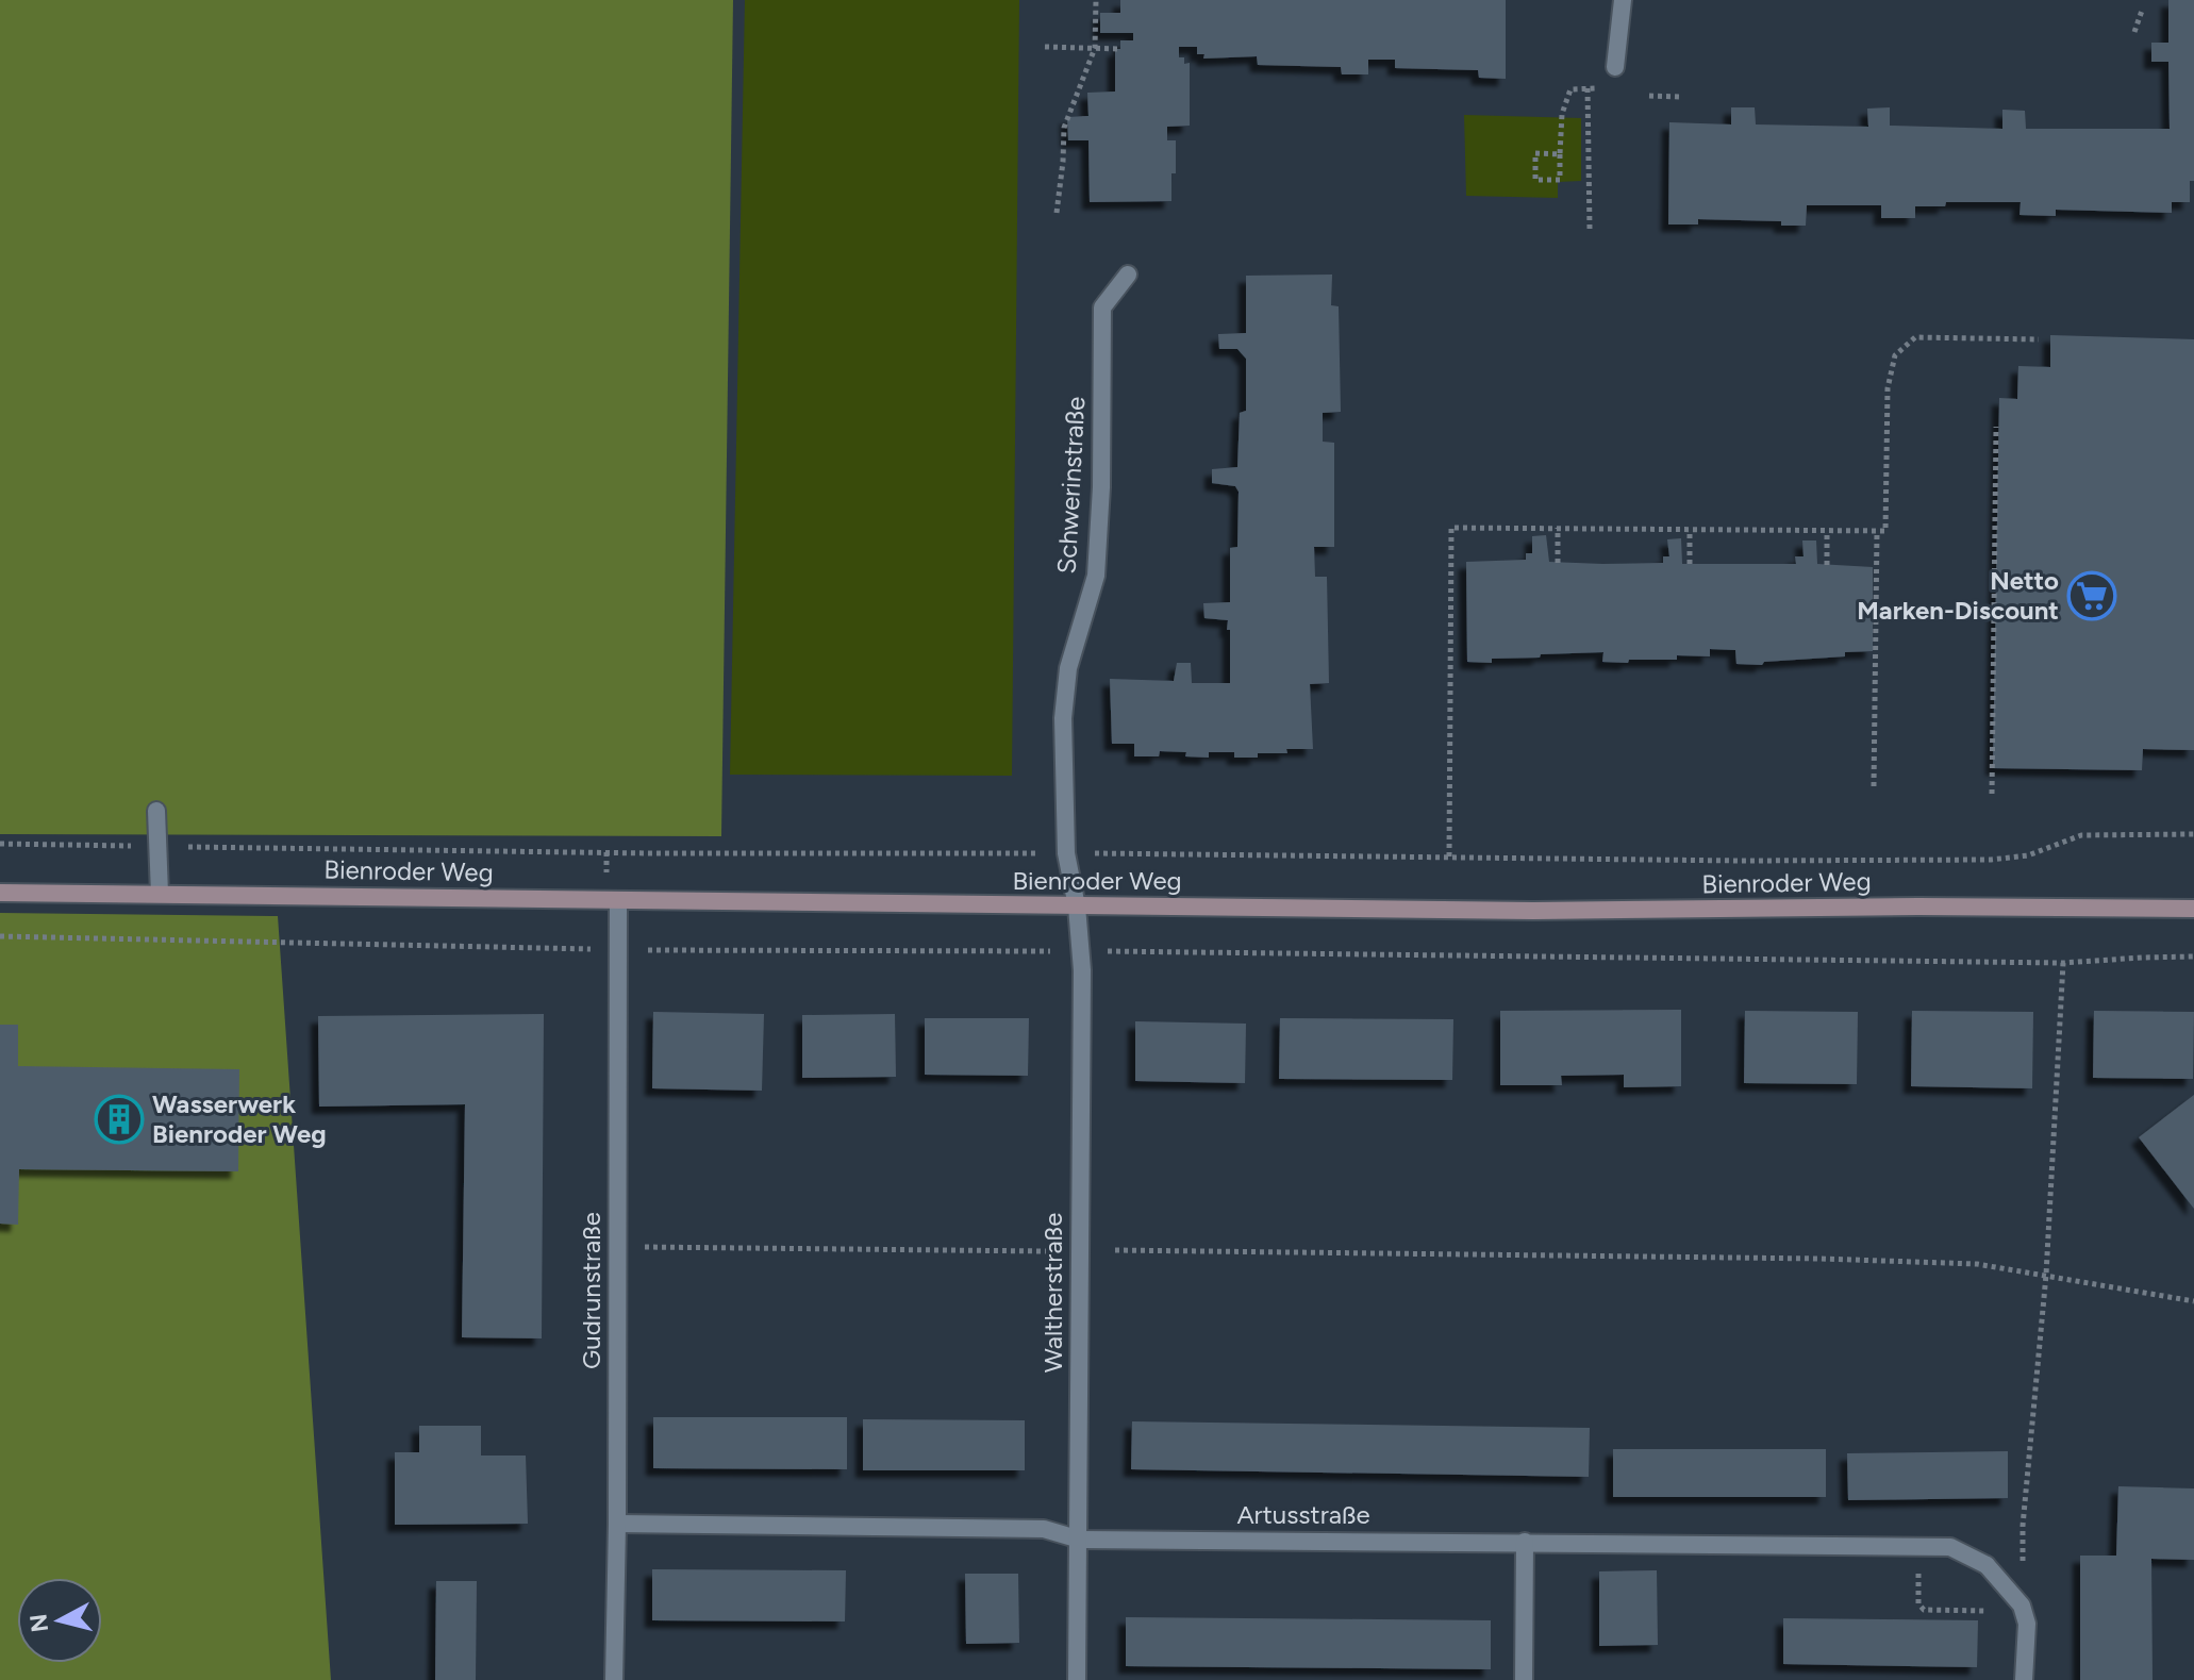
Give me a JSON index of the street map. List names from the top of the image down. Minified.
{"streets":{"main road":["Bienroder Weg"],"street":["Schwerinstraße","Gudrunstraße","Waltherstraße","Artusstraße"]},"crossings":[["Schwerinstraße","Bienroder Weg"],["Schwerinstraße","Waltherstraße"],["Bienroder Weg","Gudrunstraße"],["Bienroder Weg","Waltherstraße"],["Gudrunstraße","Artusstraße"],["Waltherstraße","Artusstraße"]],"places":{"supermarket":["Netto Marken-Discount"],"building":["Wasserwerk Bienroder Weg"]},"north":"left"}
